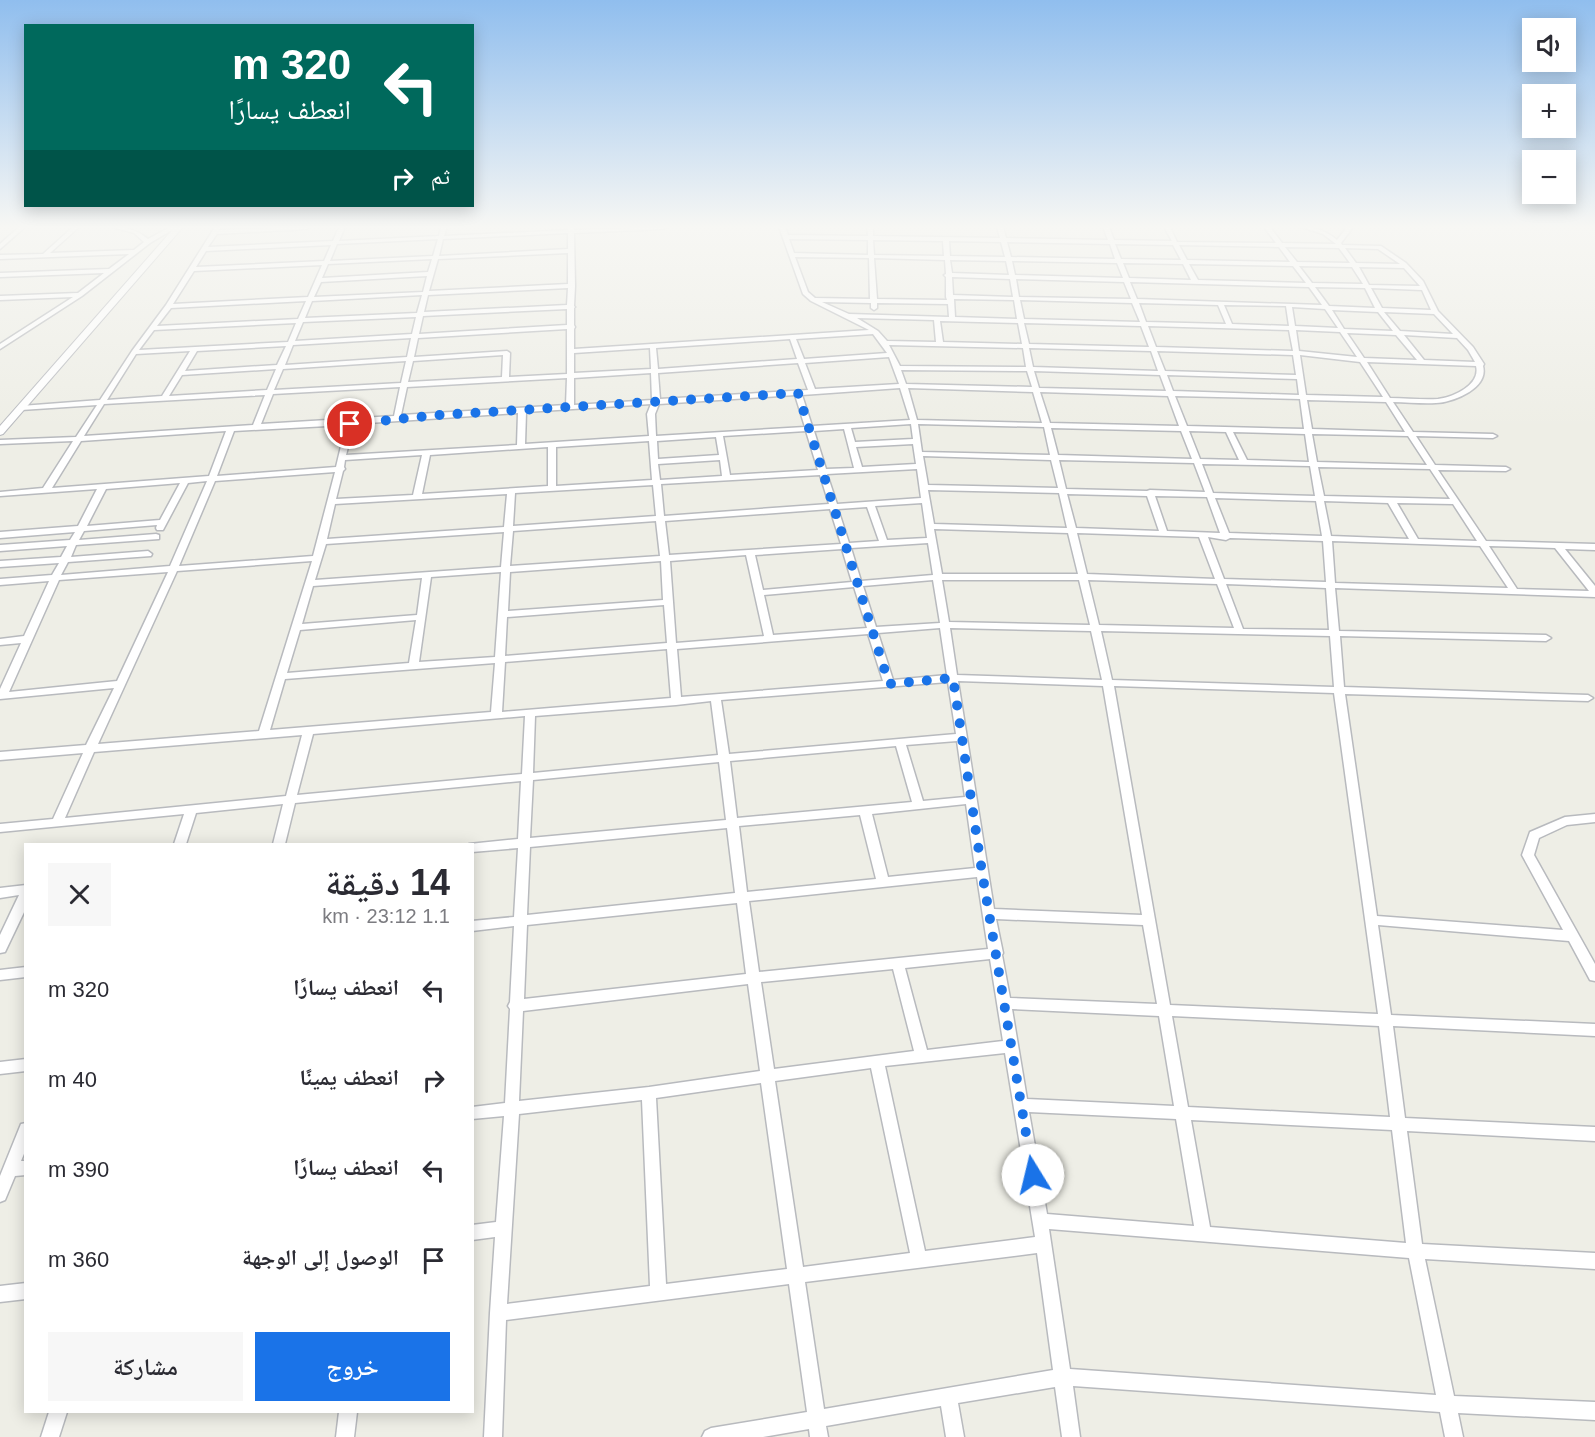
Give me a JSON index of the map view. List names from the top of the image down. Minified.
{"page":{"map_buttons":["+","−"],"turn":["320 m","انعطف يسارًا"],"then":"ثم","heading":["14 دقيقة","1.1 km · 23:12"],"list":[{"name":"انعطف يسارًا","value":"320 m"},{"name":"انعطف يمينًا","value":"40 m"},{"name":"انعطف يسارًا","value":"390 m"},{"name":"الوصول إلى الوجهة","value":"360 m"}],"buttons":["خروج","مشاركة"]}}
